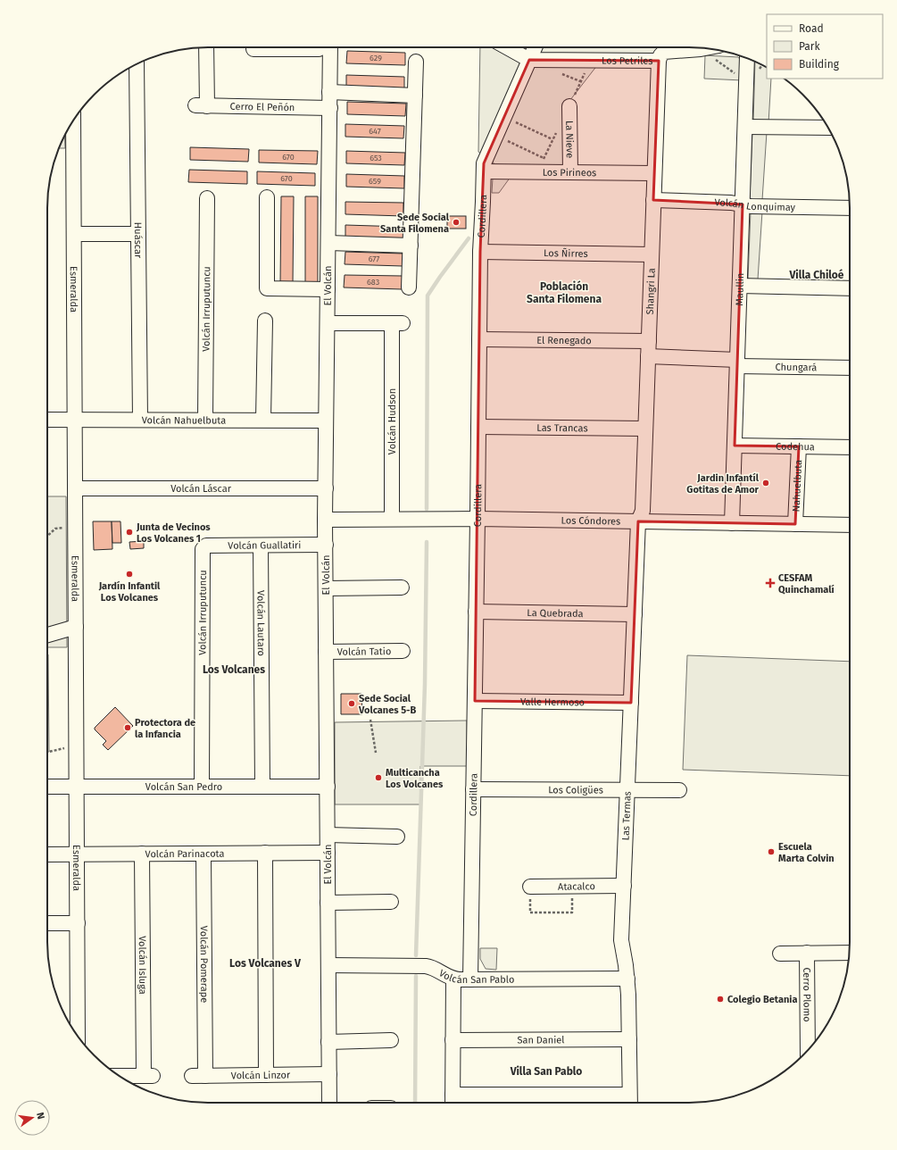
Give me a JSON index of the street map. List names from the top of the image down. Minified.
{"streets":{"street":["Los Petriles","Cerro El Peñón","La Nieve","Los Pirineos","Volcán Lonquimay","Cordillera","Huáscar","Los Ñirres","El Volcán","Esmeralda","Maullin","Shangri La","Volcán Irruputuncu","El Renegado","Chungará","Volcán Nahuelbuta","Volcán Hudson","Las Trancas","Codehua","Nahuelbuta","Volcán Láscar","Los Cóndores","Volcán Guallatiri","La Quebrada","Volcán Lautaro","Volcán Tatio","Valle Hermoso","Volcán San Pedro","Los Coligües","Las Termas","Volcán Parinacota","Atacalco","Volcán Pomerape","Volcán Isluga","Volcán San Pablo","Cerro Plomo","San Daniel","Volcán Linzor"]},"crossings":[["Los Petriles","Cordillera"],["Los Petriles","Shangri La"],["Cerro El Peñón","El Volcán"],["La Nieve","Los Pirineos"],["Los Pirineos","Cordillera"],["Los Pirineos","Shangri La"],["Volcán Lonquimay","Maullin"],["Volcán Lonquimay","Shangri La"],["Cordillera","Los Ñirres"],["Cordillera","El Renegado"],["Cordillera","Las Trancas"],["Cordillera","Los Cóndores"],["Cordillera","La Quebrada"],["Cordillera","Valle Hermoso"],["Cordillera","Los Coligües"],["Cordillera","Volcán San Pablo"],["Huáscar","Volcán Nahuelbuta"],["Los Ñirres","Shangri La"],["El Volcán","Volcán Nahuelbuta"],["El Volcán","Volcán Hudson"],["El Volcán","Volcán Láscar"],["El Volcán","Los Cóndores"],["El Volcán","Volcán Guallatiri"],["El Volcán","Volcán Tatio"],["El Volcán","Volcán San Pedro"],["El Volcán","Volcán Parinacota"],["El Volcán","Volcán San Pablo"],["El Volcán","Volcán Linzor"],["Esmeralda","Volcán Nahuelbuta"],["Esmeralda","Volcán Láscar"],["Esmeralda","Volcán San Pedro"],["Esmeralda","Volcán Parinacota"],["Maullin","Chungará"],["Maullin","Codehua"],["Maullin","Los Cóndores"],["Shangri La","El Renegado"],["Shangri La","Chungará"],["Shangri La","Las Trancas"],["Shangri La","Los Cóndores"],["Shangri La","Las Termas"],["Volcán Irruputuncu","Volcán Nahuelbuta"],["Volcán Irruputuncu","Volcán Guallatiri"],["Volcán Irruputuncu","Volcán San Pedro"],["Volcán Hudson","Los Cóndores"],["Codehua","Nahuelbuta"],["Nahuelbuta","Los Cóndores"],["Los Cóndores","Las Termas"],["Volcán Guallatiri","Volcán Lautaro"],["La Quebrada","Las Termas"],["Volcán Lautaro","Volcán San Pedro"],["Valle Hermoso","Las Termas"],["Los Coligües","Las Termas"],["Las Termas","Atacalco"],["Las Termas","Volcán San Pablo"],["Las Termas","San Daniel"],["Volcán Parinacota","Volcán Pomerape"],["Volcán Parinacota","Volcán Isluga"],["Volcán Pomerape","Volcán Linzor"]],"districts":["Villa Chiloé","Población Santa Filomena","Los Volcanes","Los Volcanes V","Villa San Pablo"],"places":{"other":["Sede Social Santa Filomena","Jardin Infantíl Gotitas de Amor","Junta de Vecinos Los Volcanes 1","Jardín Infantil Los Volcanes","Sede Social Volcanes 5-B","Protectora de la Infancia","Multicancha Los Volcanes","Escuela Marta Colvin","Colegio Betania"],"health":["CESFAM Quinchamalí"]},"house_numbers":["629","647","670","653","670","659","677","683"],"legend":["Road","Park","Building"],"north":"right"}
